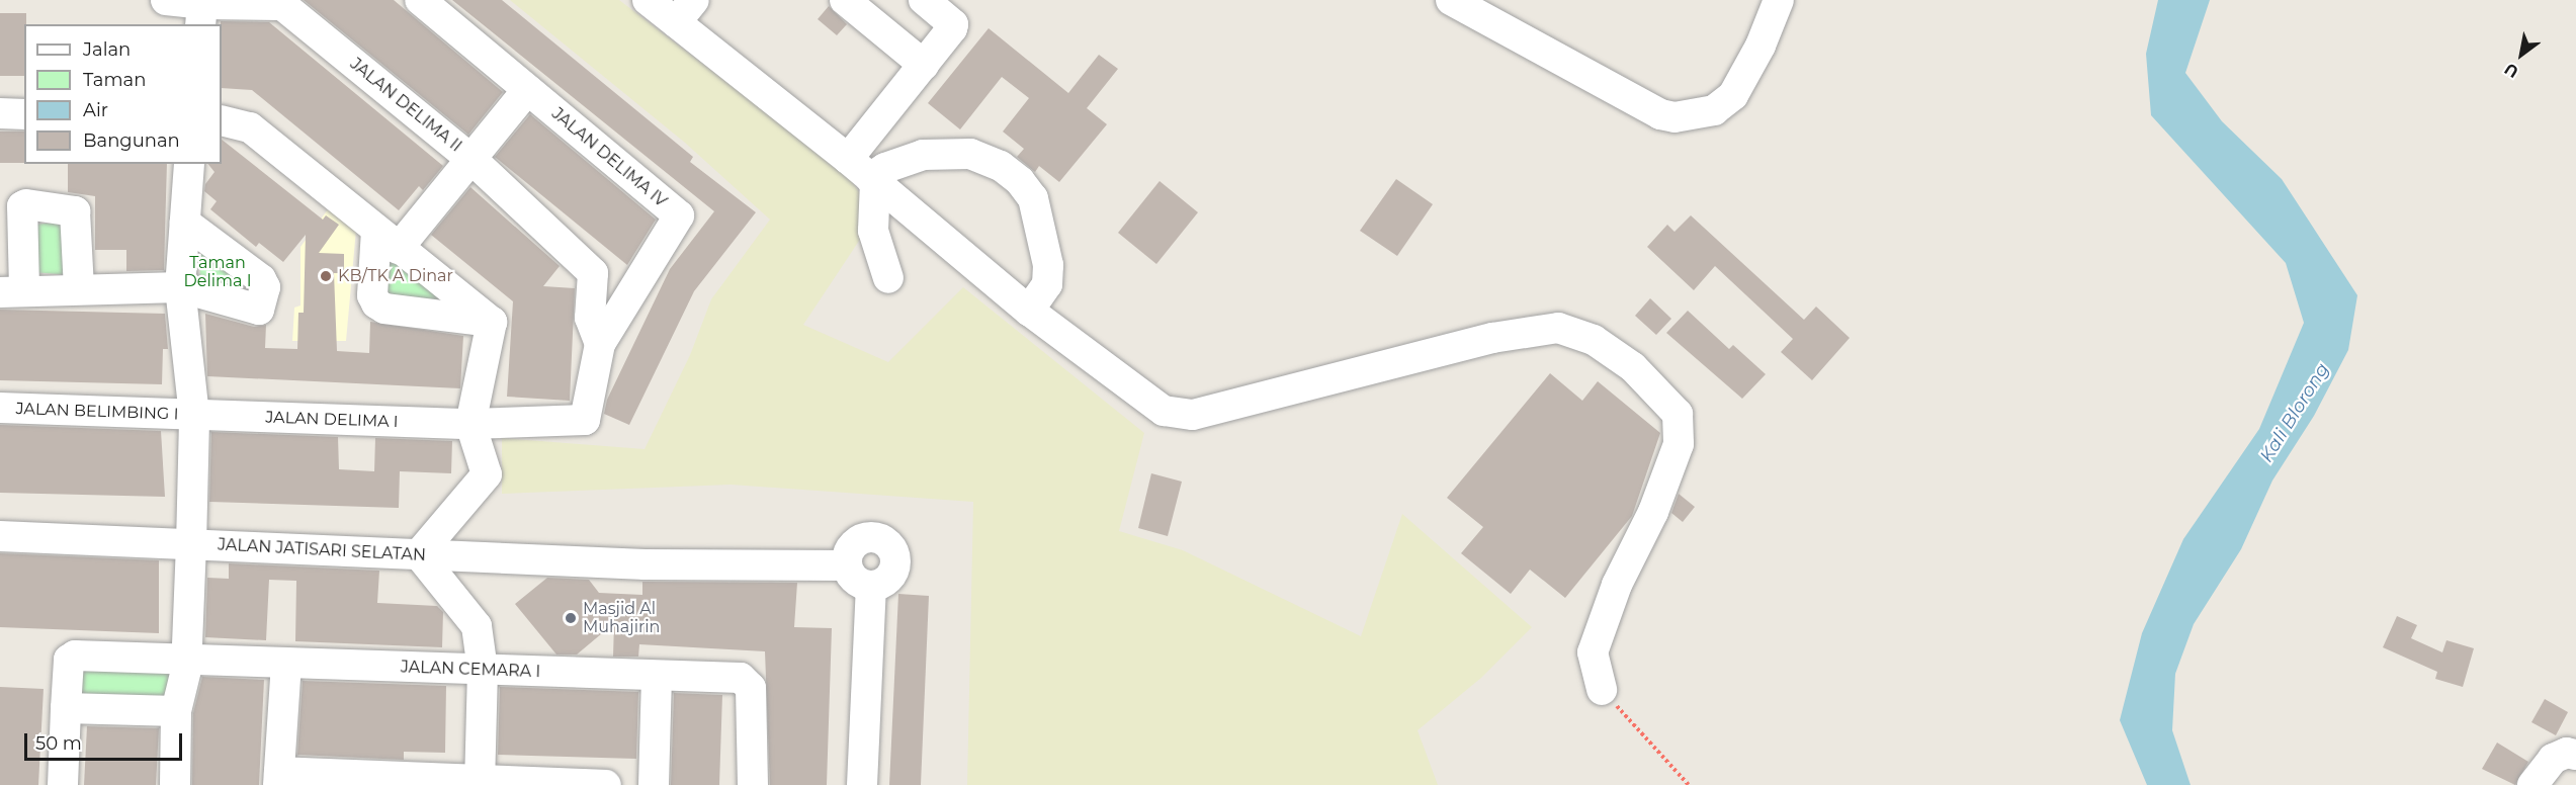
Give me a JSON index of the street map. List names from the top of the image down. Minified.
{"streets":{"street":["JALAN DELIMA II","JALAN DELIMA IV","JALAN BELIMBING I","JALAN DELIMA I","JALAN JATISARI SELATAN","JALAN CEMARA I"]},"crossings":[["JALAN DELIMA IV","JALAN DELIMA I"],["JALAN BELIMBING I","JALAN DELIMA I"]],"water":["Kali Blorong"],"parks":["Taman Delima I"],"places":["KB/TK A Dinar","Masjid Al Muhajirin"],"legend":["Jalan","Taman","Air","Bangunan"],"scale_bar":"50 m","north":"bottom left"}
